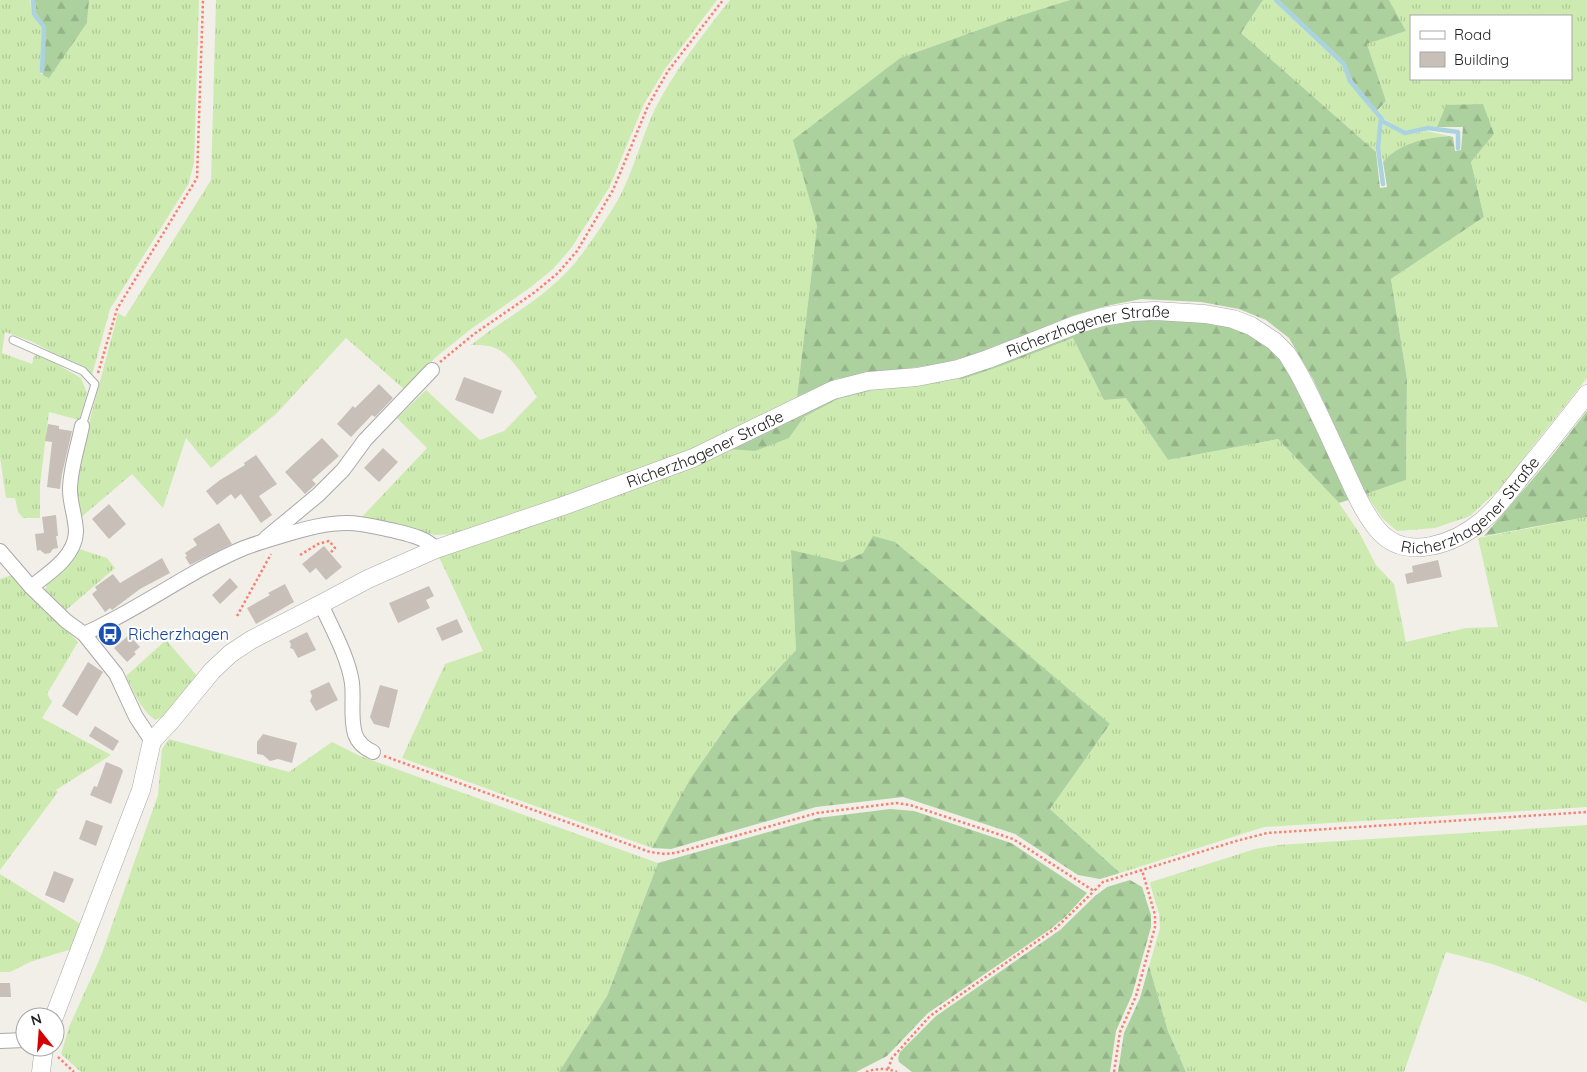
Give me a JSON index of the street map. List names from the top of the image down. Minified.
{"streets":{"street":["Richerzhagener Straße"]},"places":{"bus stop":["Richerzhagen"]},"legend":["Road","Building"],"north":"top"}
